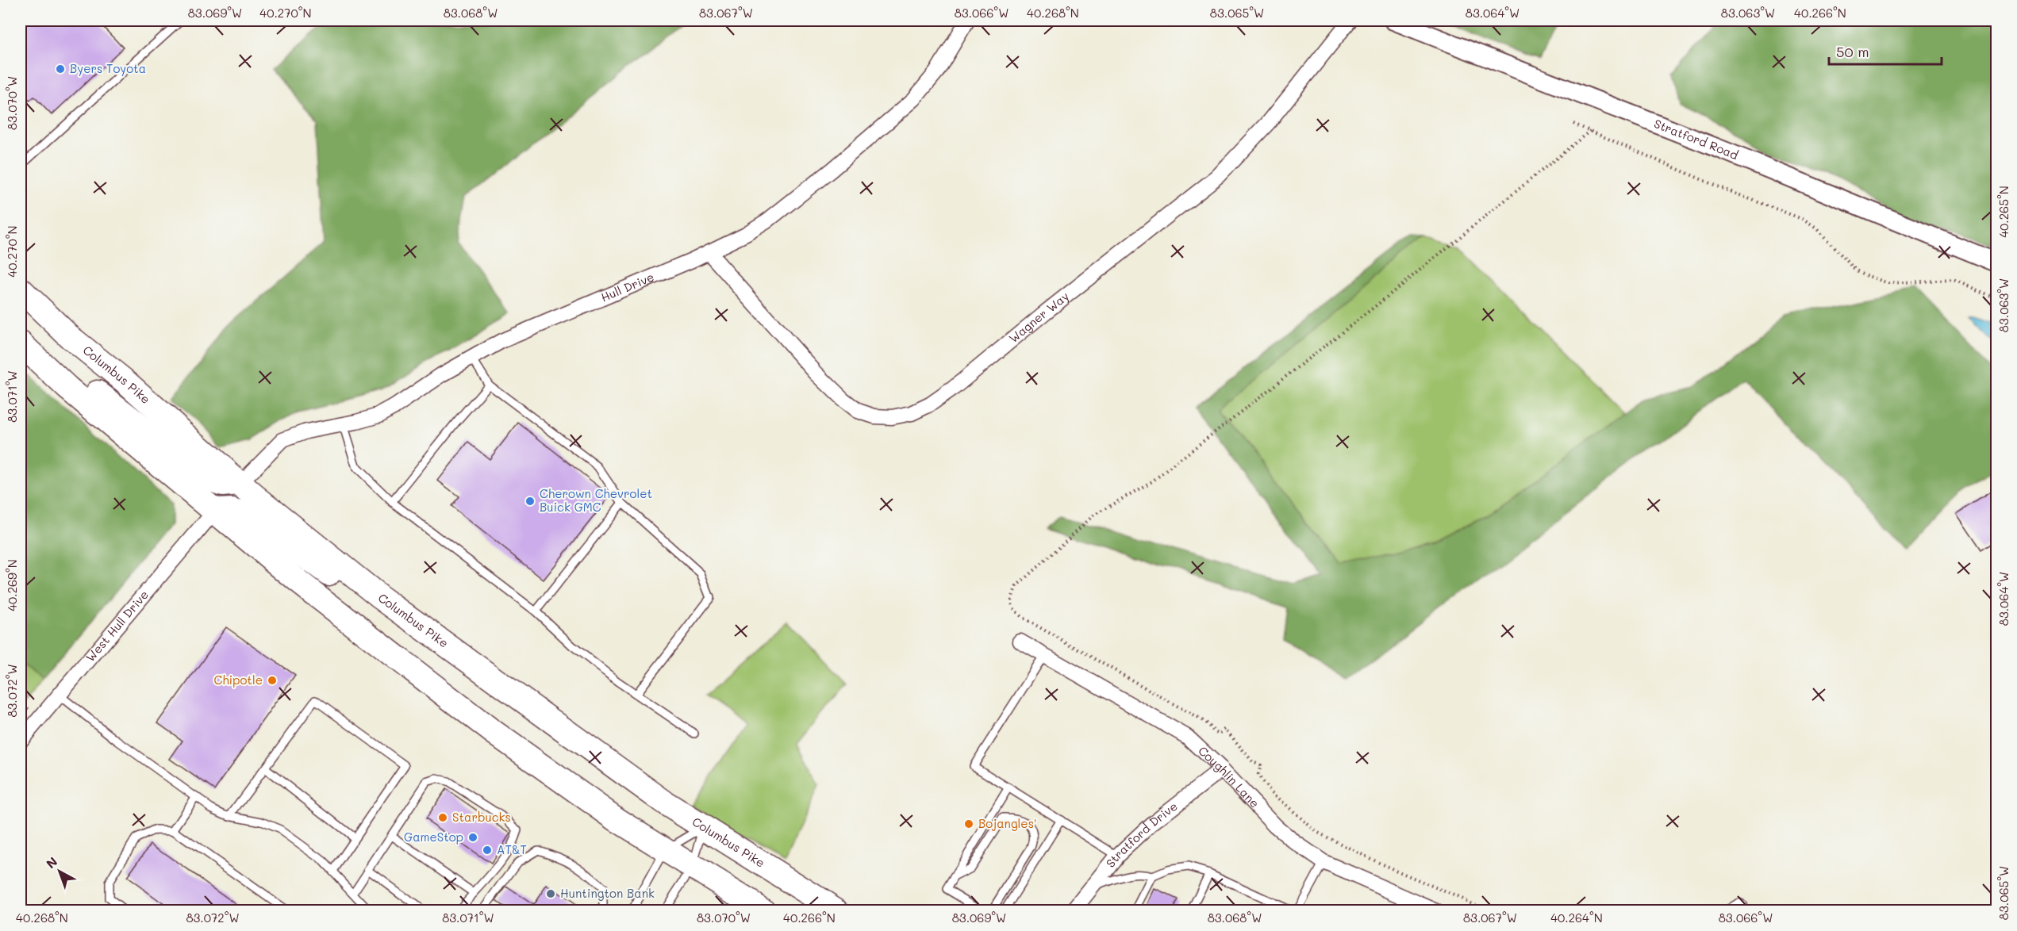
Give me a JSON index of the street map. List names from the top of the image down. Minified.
{"streets":{"highway":["Columbus Pike"],"street":["Stratford Road","Hull Drive","Wagner Way","West Hull Drive","Coughlin Lane","Stratford Drive"]},"crossings":[["Hull Drive","Wagner Way"],["Hull Drive","Columbus Pike"],["Coughlin Lane","Stratford Drive"]],"places":["Byers Toyota","Cherown Chevrolet Buick GMC","Chipotle","Starbucks","Bojangles'","GameStop","AT&T","Huntington Bank"],"scale_bar":"50 m","north":"top left","coordinates":["83.069°W","40.270°N","83.068°W","83.067°W","83.066°W","40.268°N","83.065°W","83.064°W","83.063°W","40.266°N","83.070°W","40.265°N","83.071°W","40.269°N","83.072°W","40.264°N"]}
